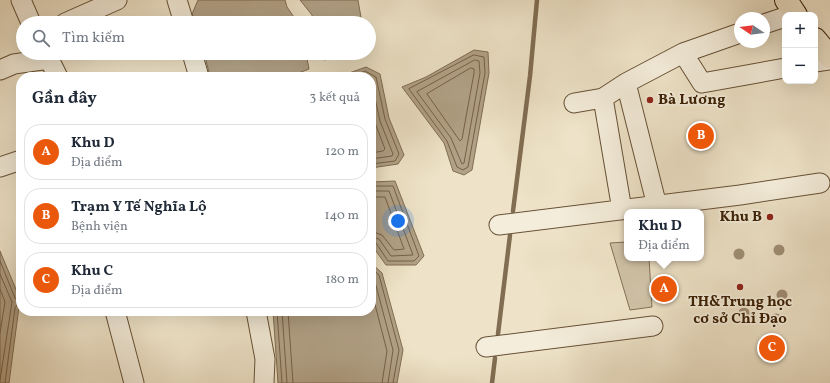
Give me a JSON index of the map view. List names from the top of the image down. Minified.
{"places":["Bà Lương","Khu B","TH&Trung học cơ sở Chỉ Đạo"],"north":"left","page":{"map_buttons":["+","−"],"search":"Tìm kiếm","heading":["Gần đây","3 kết quả"],"pins":["B","A","C"],"list":[{"mark":"A","name":"Khu D","note":"Địa điểm","value":"120 m"},{"mark":"B","name":"Trạm Y Tế Nghĩa Lộ","note":"Bệnh viện","value":"140 m"},{"mark":"C","name":"Khu C","note":"Địa điểm","value":"180 m"}],"popup":["Khu D","Địa điểm"]}}
